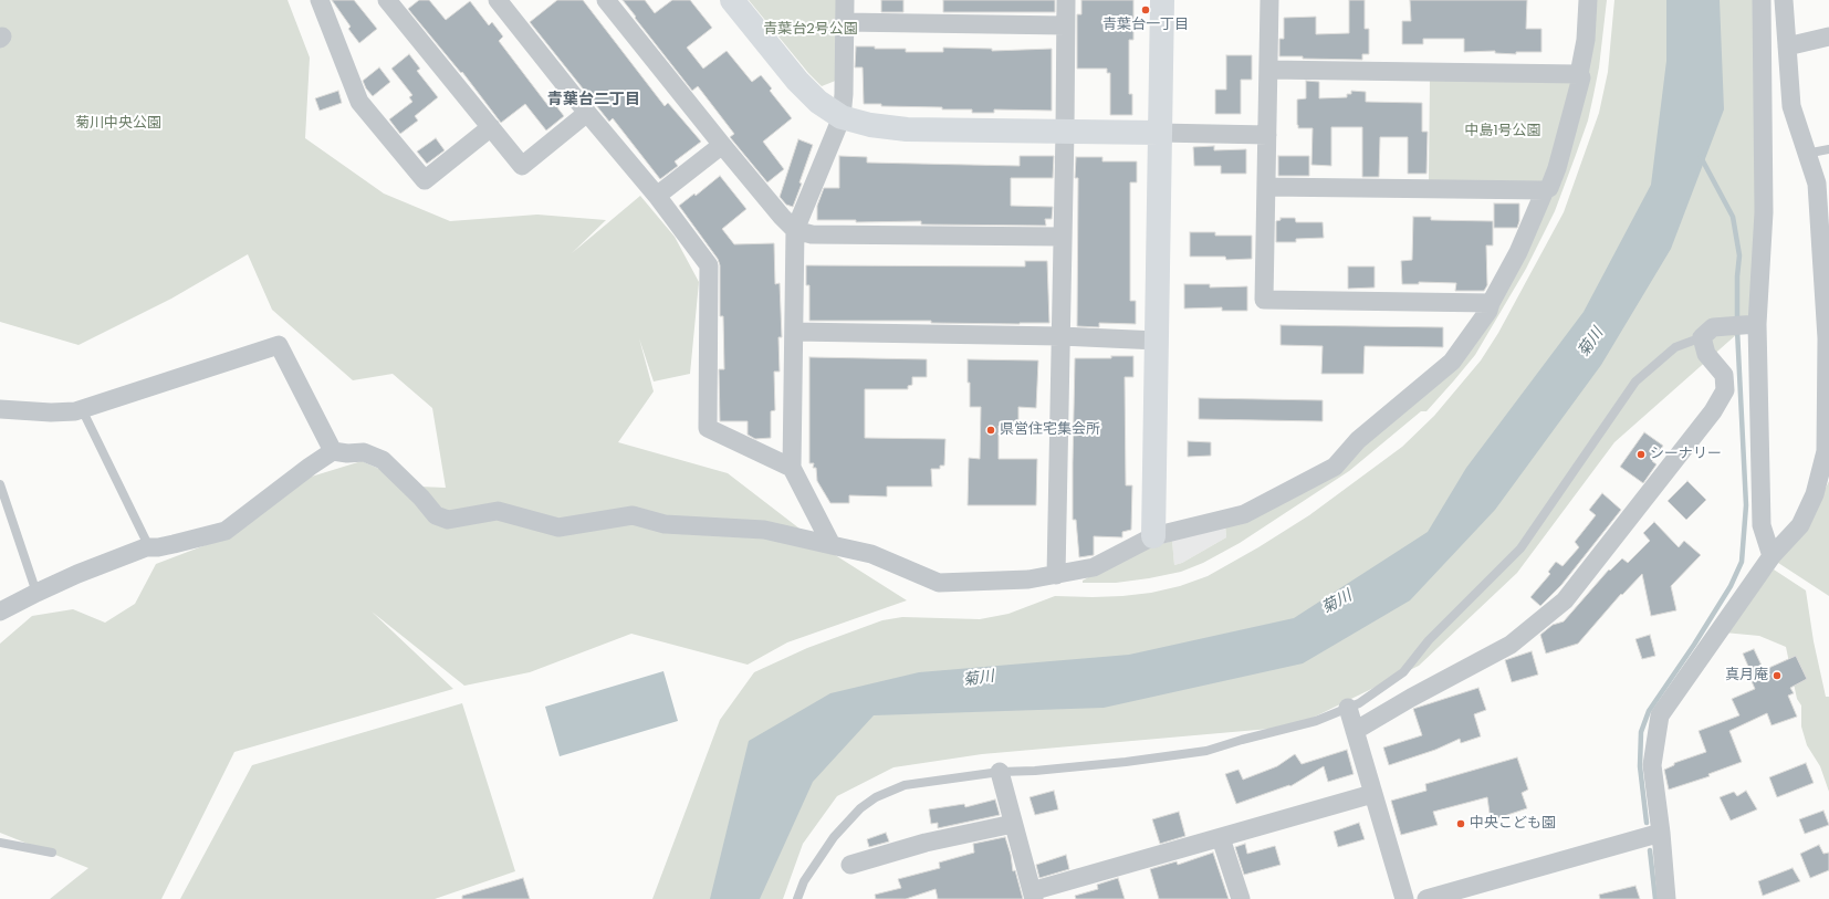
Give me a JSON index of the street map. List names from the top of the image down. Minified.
{"districts":["青葉台二丁目"],"water":["菊川"],"parks":["青葉台2号公園","菊川中央公園","中島1号公園"],"places":["青葉台一丁目","県営住宅集会所","シーナリー","真月庵","中央こども園"]}
